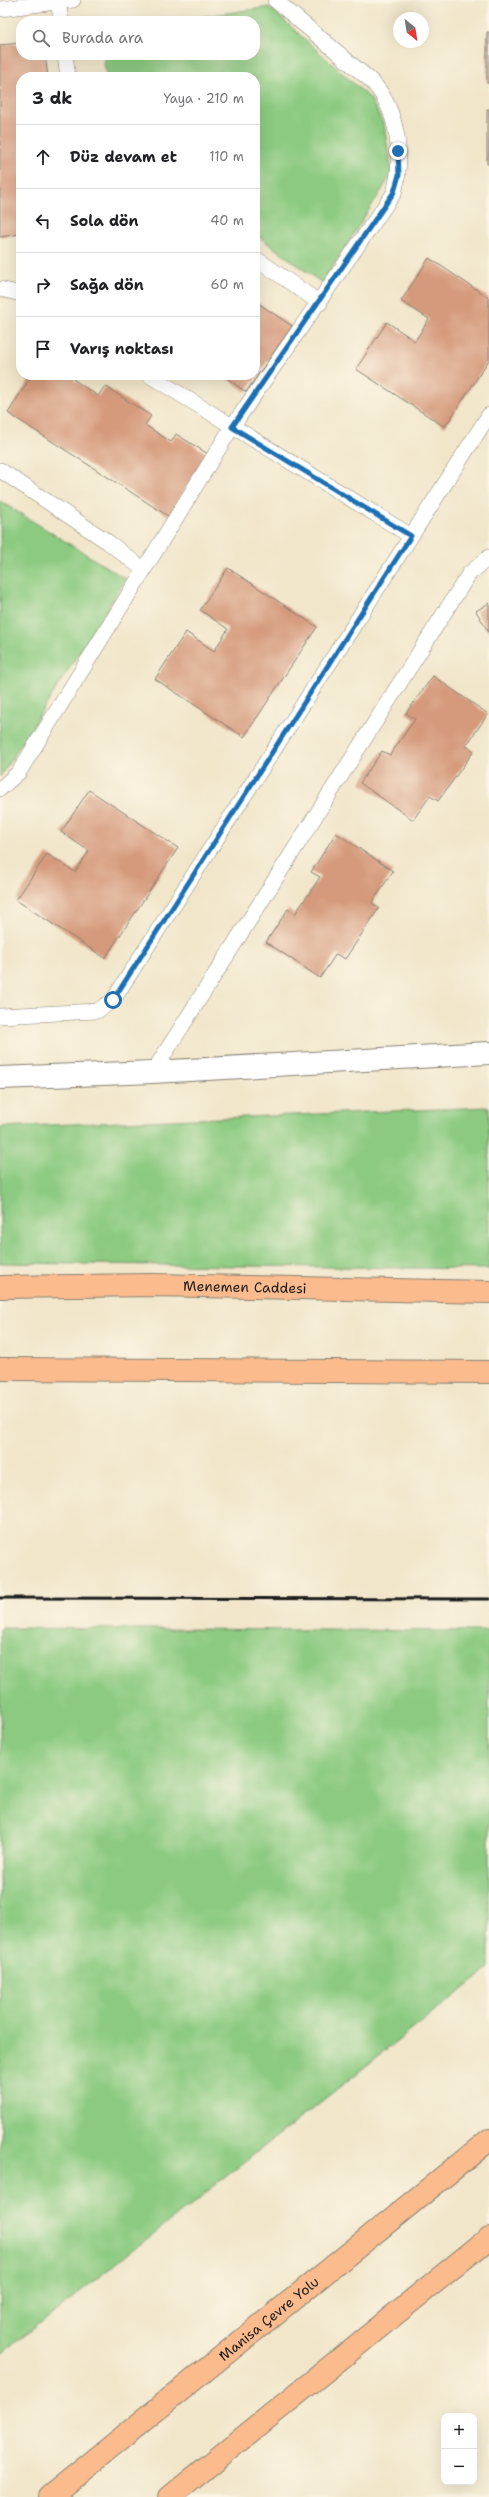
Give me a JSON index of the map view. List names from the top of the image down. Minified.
{"streets":{"main road":["Menemen Caddesi","Manisa Çevre Yolu"]},"north":"bottom right","page":{"search":"Burada ara","heading":["3 dk","Yaya · 210 m"],"list":[["Düz devam et","110 m"],["Sola dön","40 m"],["Sağa dön","60 m"],"Varış noktası"],"map_buttons":["+","−"]}}
